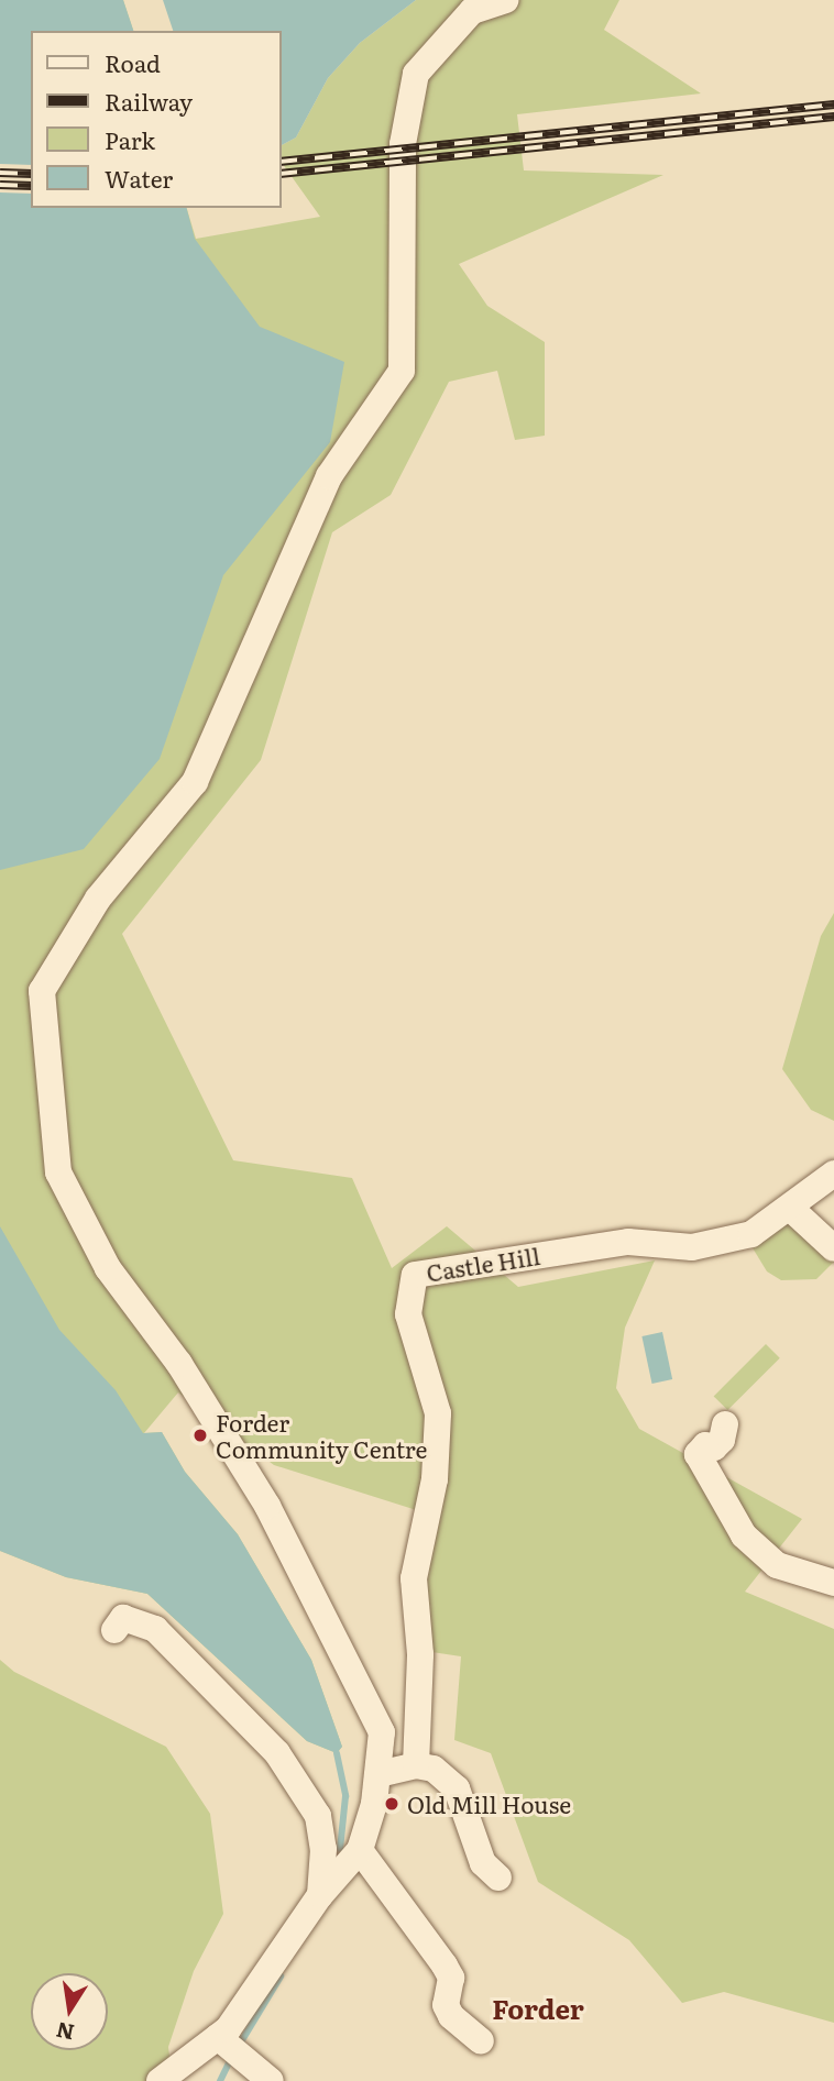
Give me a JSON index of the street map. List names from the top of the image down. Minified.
{"streets":{"street":["Castle Hill"]},"districts":["Forder"],"places":["Forder Community Centre","Old Mill House"],"legend":["Road","Railway","Park","Water"],"north":"bottom"}
